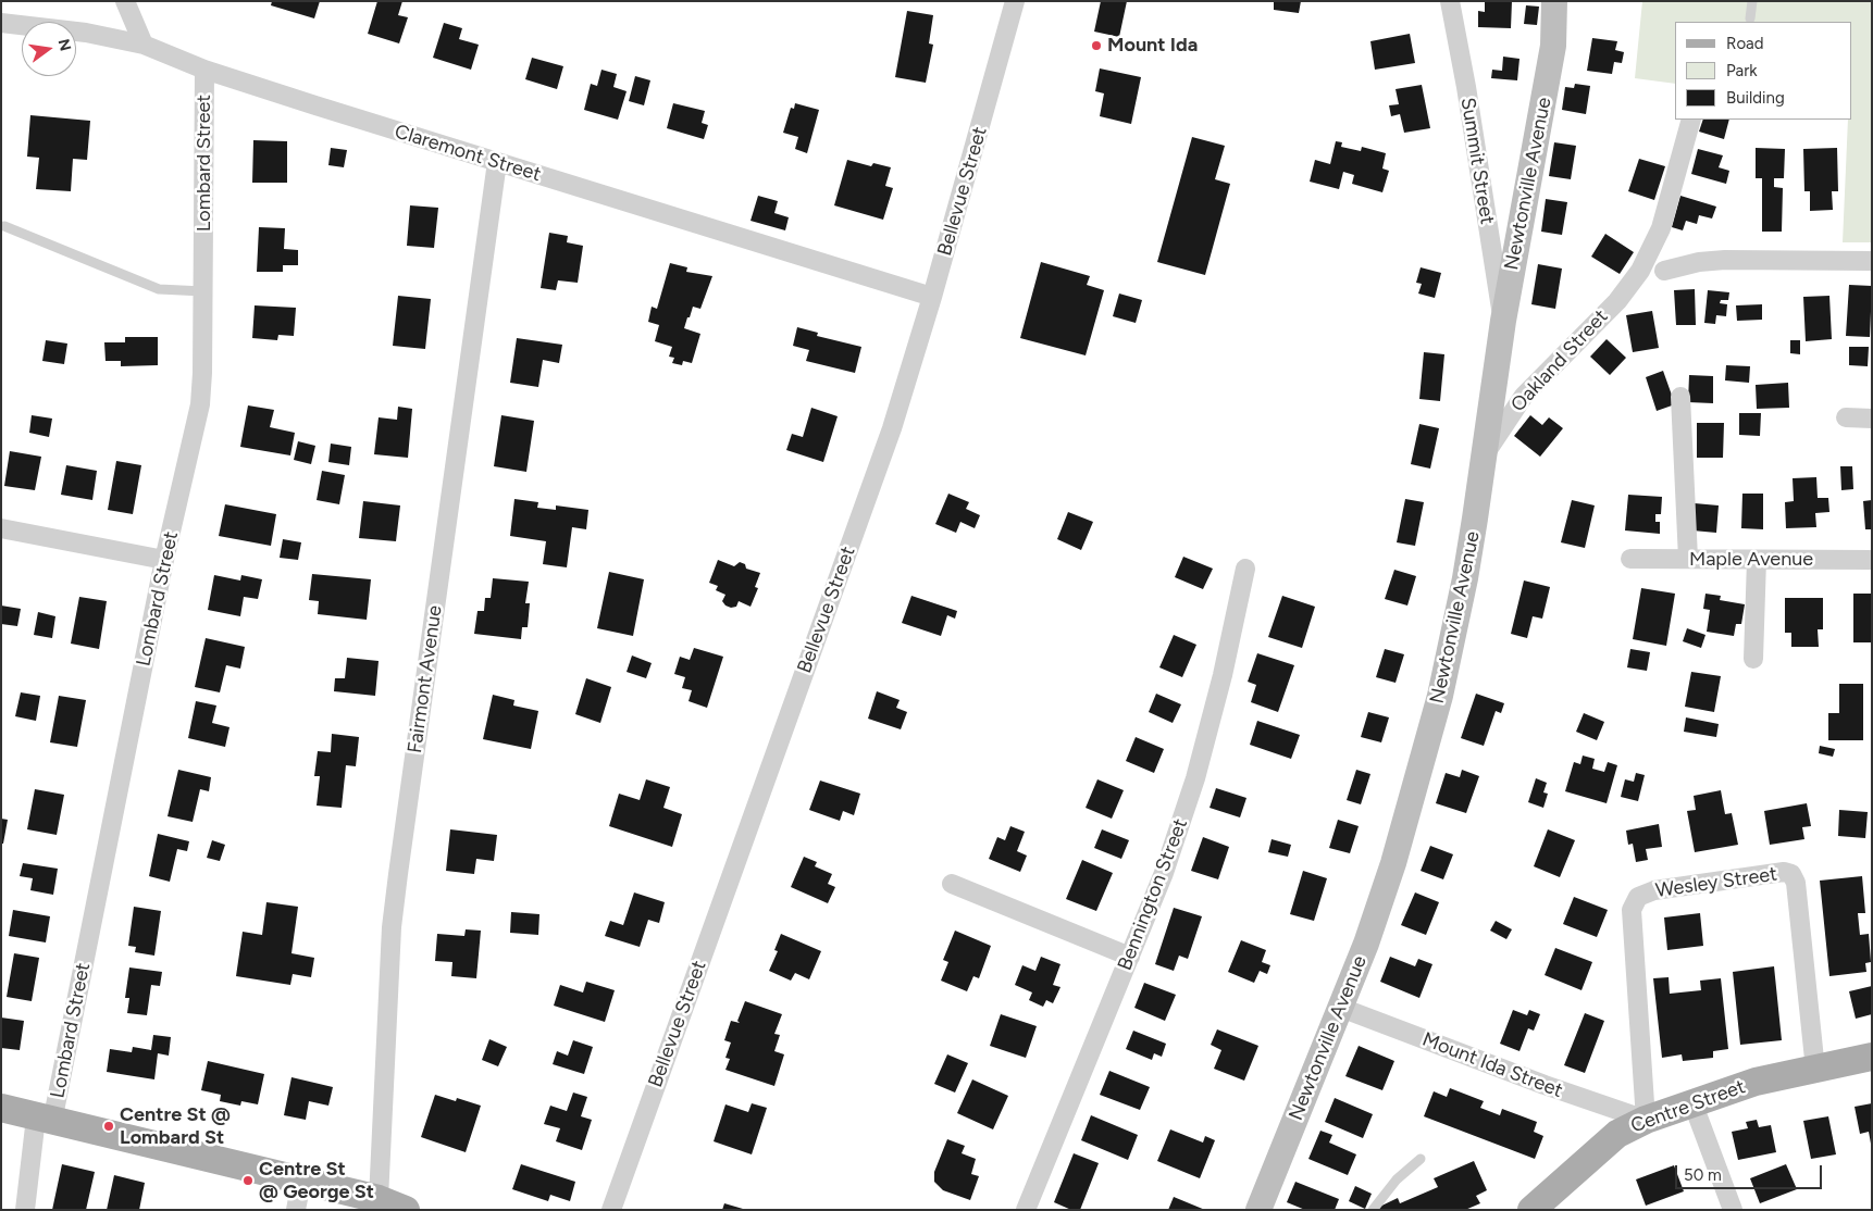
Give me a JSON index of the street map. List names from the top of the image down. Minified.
{"streets":{"main road":["Newtonville Avenue","Centre Street"],"street":["Claremont Street","Summit Street","Lombard Street","Bellevue Street","Oakland Street","Maple Avenue","Fairmont Avenue","Wesley Street","Bennington Street","Mount Ida Street"]},"crossings":[["Claremont Street","Lombard Street"],["Claremont Street","Bellevue Street"],["Claremont Street","Fairmont Avenue"],["Summit Street","Newtonville Avenue"],["Newtonville Avenue","Oakland Street"],["Newtonville Avenue","Mount Ida Street"],["Wesley Street","Mount Ida Street"],["Wesley Street","Centre Street"],["Mount Ida Street","Centre Street"]],"places":["Mount Ida","Centre St @ Lombard St","Centre St @ George St"],"legend":["Road","Park","Building"],"scale_bar":"50 m","north":"right"}
